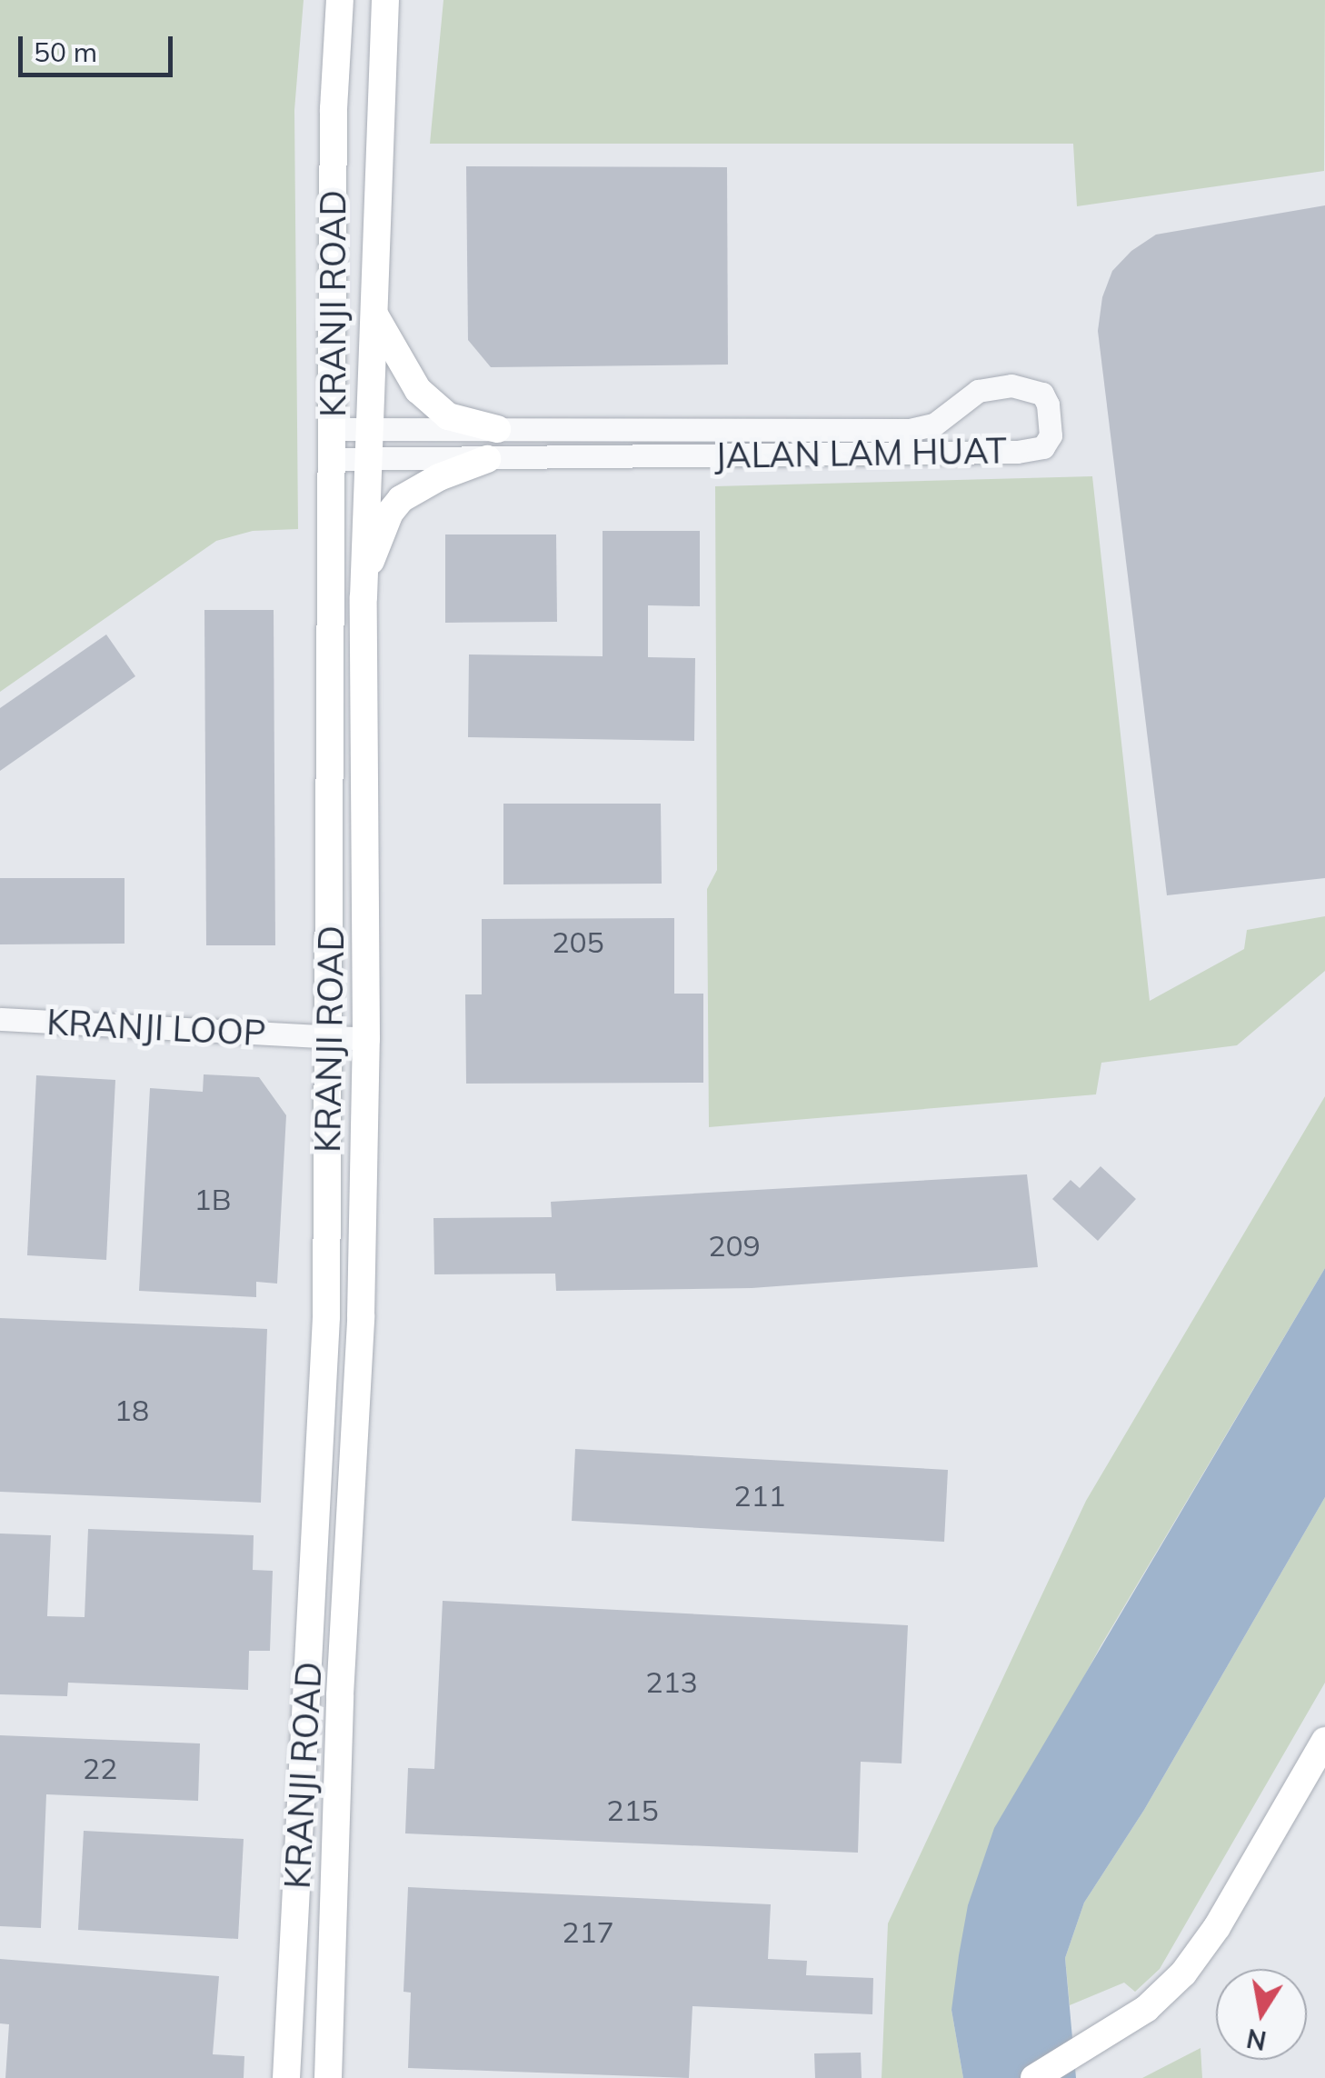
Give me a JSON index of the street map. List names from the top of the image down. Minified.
{"streets":{"main road":["KRANJI ROAD"],"street":["JALAN LAM HUAT","KRANJI LOOP"]},"crossings":[["KRANJI ROAD","JALAN LAM HUAT"],["KRANJI ROAD","KRANJI LOOP"]],"house_numbers":["205","1B","209","18","211","213","22","215","217"],"scale_bar":"50 m","north":"bottom"}
